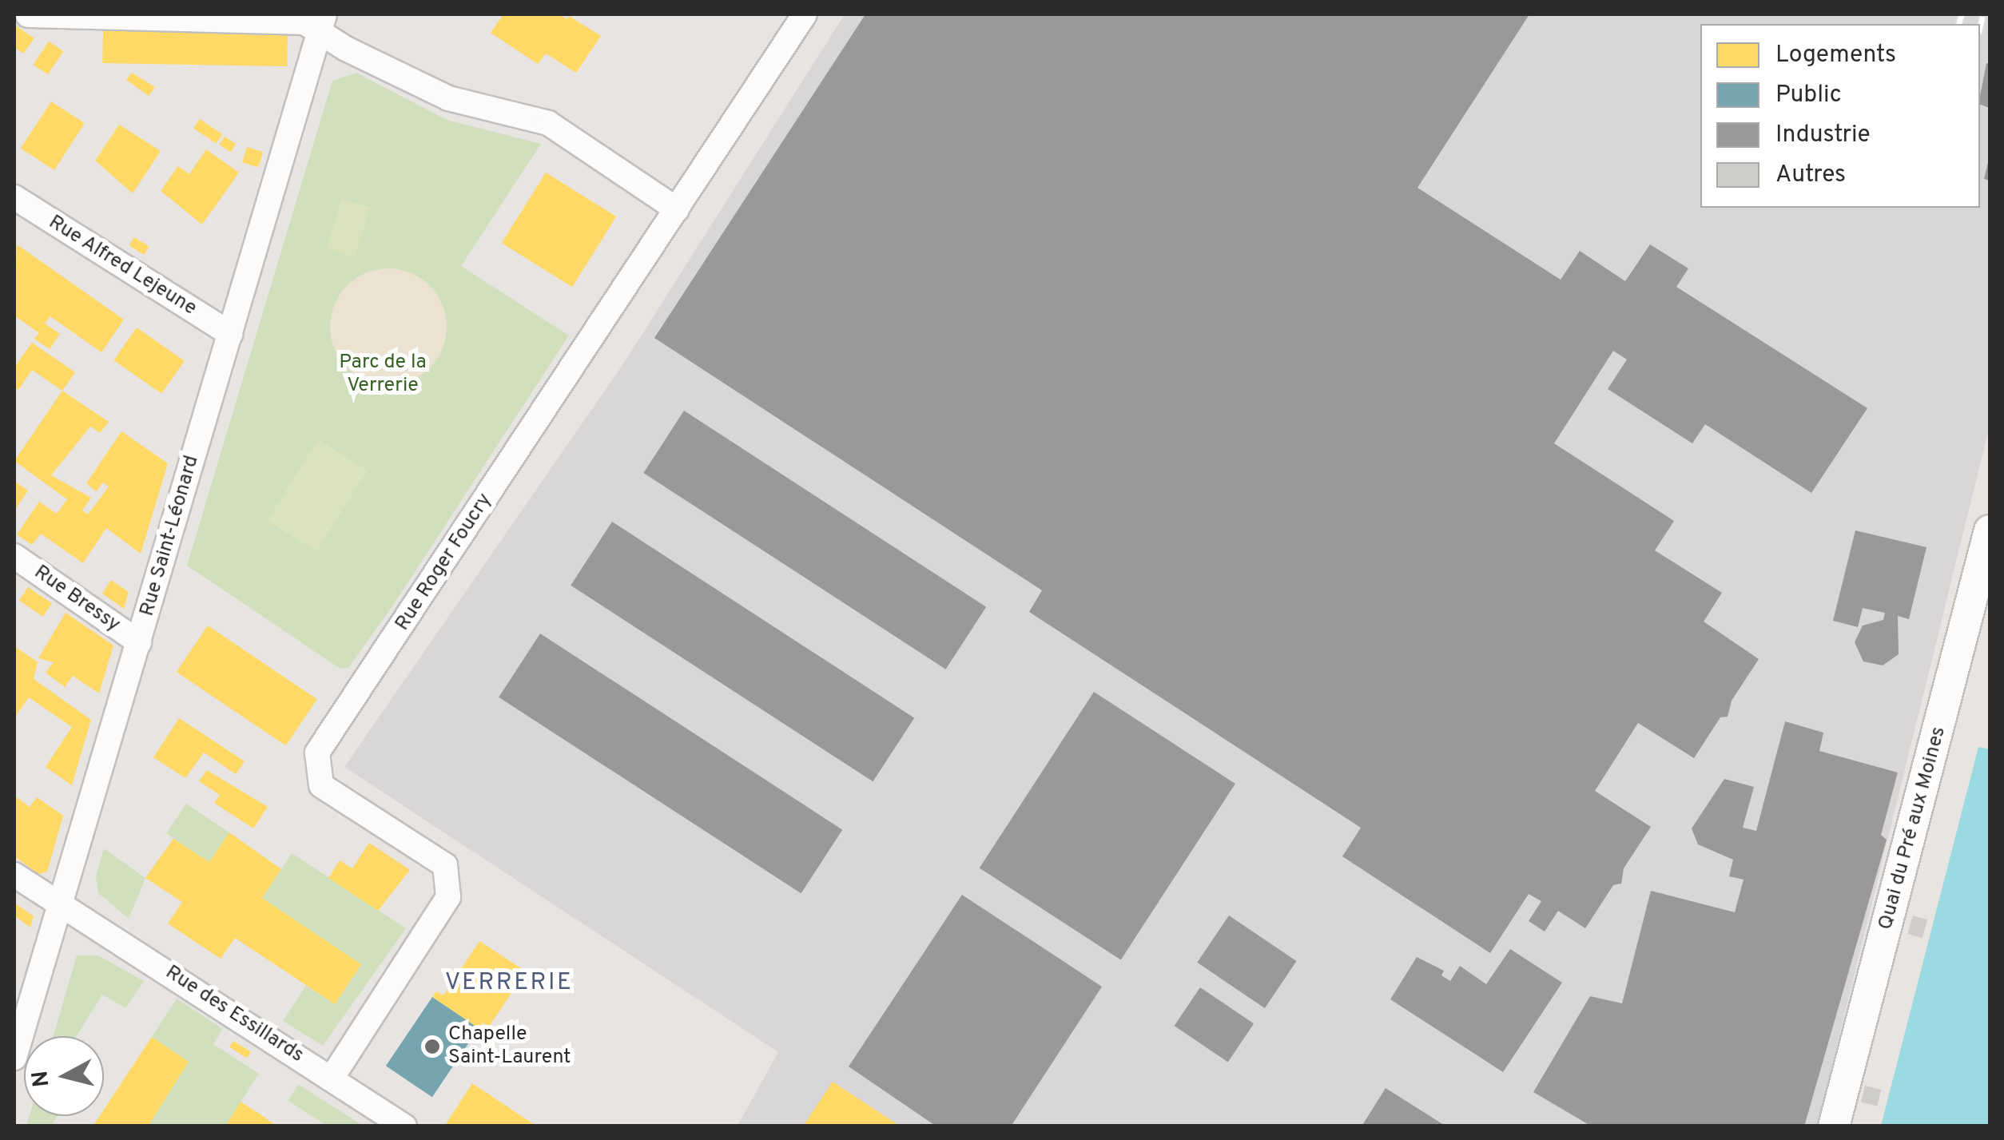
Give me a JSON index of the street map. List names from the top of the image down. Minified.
{"streets":{"street":["Rue Alfred Lejeune","Rue Saint-Léonard","Rue Roger Foucry","Rue Bressy","Quai du Pré aux Moines","Rue des Essillards"]},"crossings":[["Rue Alfred Lejeune","Rue Saint-Léonard"],["Rue Saint-Léonard","Rue Bressy"],["Rue Saint-Léonard","Rue des Essillards"],["Rue Roger Foucry","Rue des Essillards"]],"districts":["VERRERIE"],"parks":["Parc de la Verrerie"],"places":["Chapelle Saint-Laurent"],"legend":["Logements","Public","Industrie","Autres"],"north":"left"}
